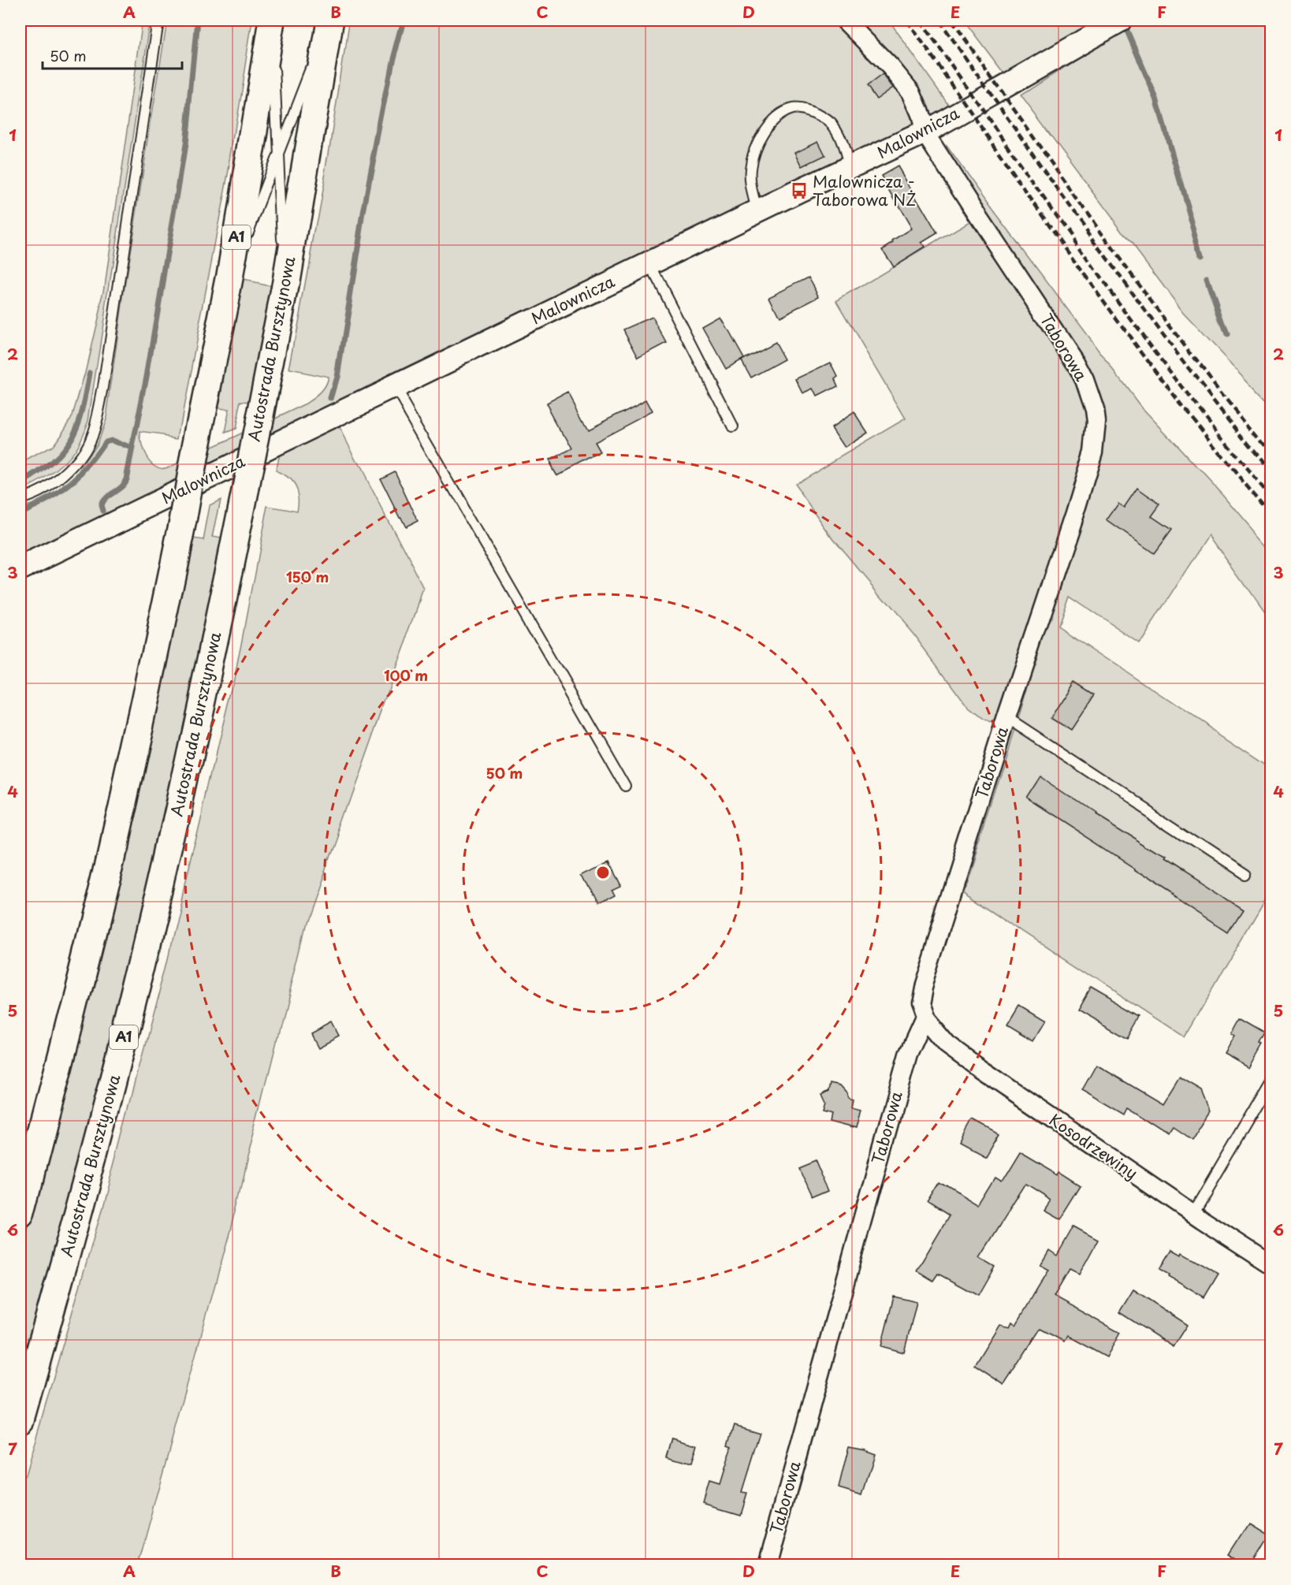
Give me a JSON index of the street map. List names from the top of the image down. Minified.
{"streets":{"highway":["A1","Autostrada Bursztynowa"],"street":["Malownicza","Taborowa","Kosodrzewiny"]},"crossings":[["Malownicza","Taborowa"],["Taborowa","Kosodrzewiny"]],"places":{"bus stop":["Malownicza - Taborowa NŻ"]},"scale_bar":"50 m","grid":{"columns":["A","B","C","D","E","F"],"rows":["1","2","3","4","5","6","7"]},"rings":["150 m","100 m","50 m"]}
